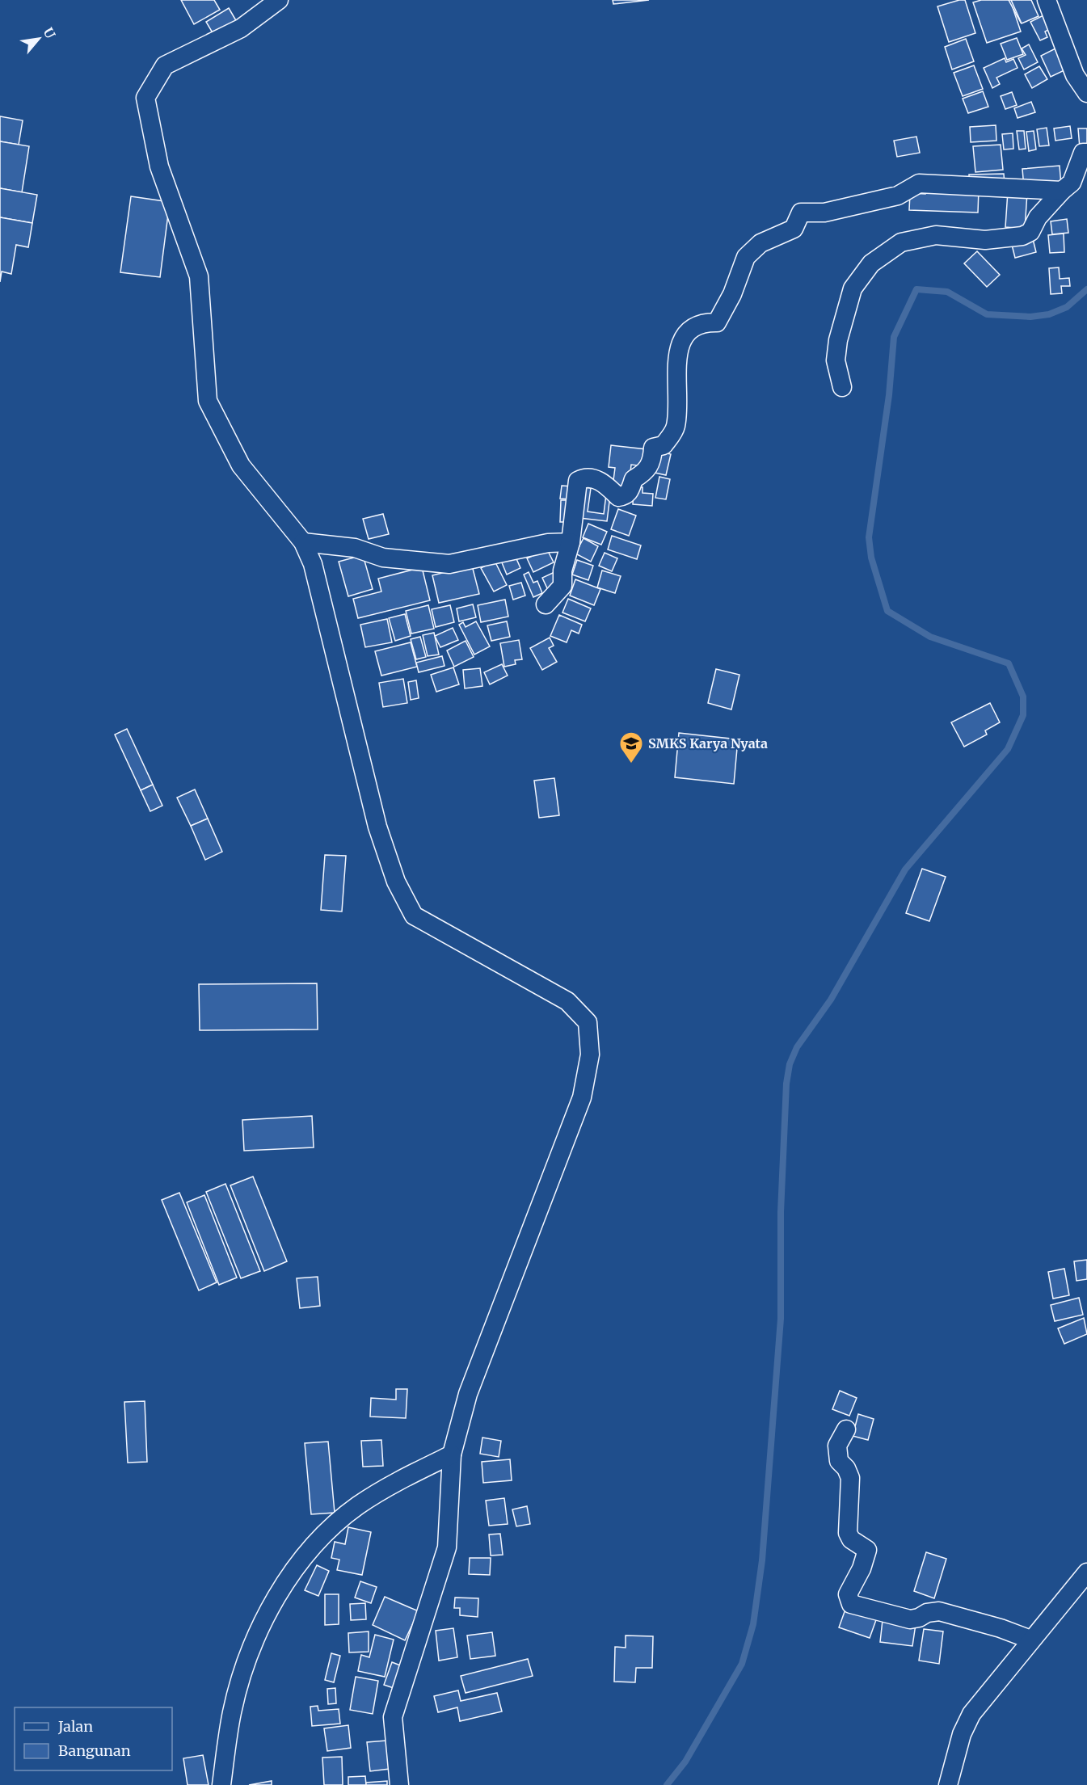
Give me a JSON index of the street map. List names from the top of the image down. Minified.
{"places":{"school or university":["SMKS Karya Nyata"]},"legend":["Jalan","Bangunan"],"north":"top right"}
